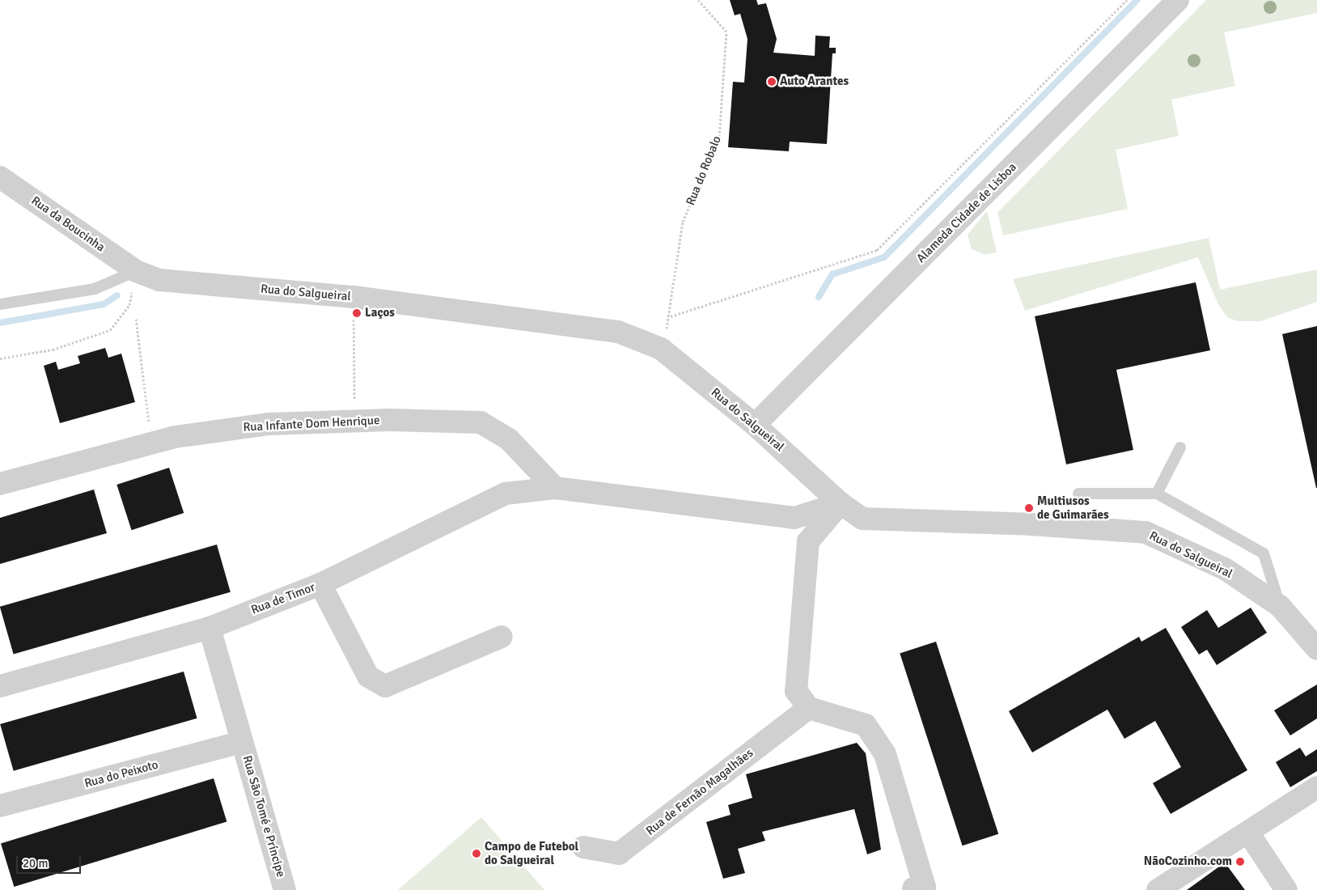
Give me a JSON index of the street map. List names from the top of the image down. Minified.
{"streets":{"street":["Alameda Cidade de Lisboa","Rua da Boucinha","Rua do Salgueiral","Rua Infante Dom Henrique","Rua de Timor","Rua do Peixoto","Rua de Fernão Magalhães","Rua São Tomé e Príncipe"],"path":["Rua do Robalo"]},"crossings":[["Rua do Robalo","Rua do Salgueiral"],["Alameda Cidade de Lisboa","Rua do Salgueiral"],["Rua da Boucinha","Rua do Salgueiral"],["Rua do Salgueiral","Rua de Timor"],["Rua Infante Dom Henrique","Rua de Timor"],["Rua de Timor","Rua São Tomé e Príncipe"],["Rua do Peixoto","Rua São Tomé e Príncipe"]],"places":["Auto Arantes","Laços","Multiusos de Guimarães","Campo de Futebol do Salgueiral","NãoCozinho.com"],"scale_bar":"20 m"}
